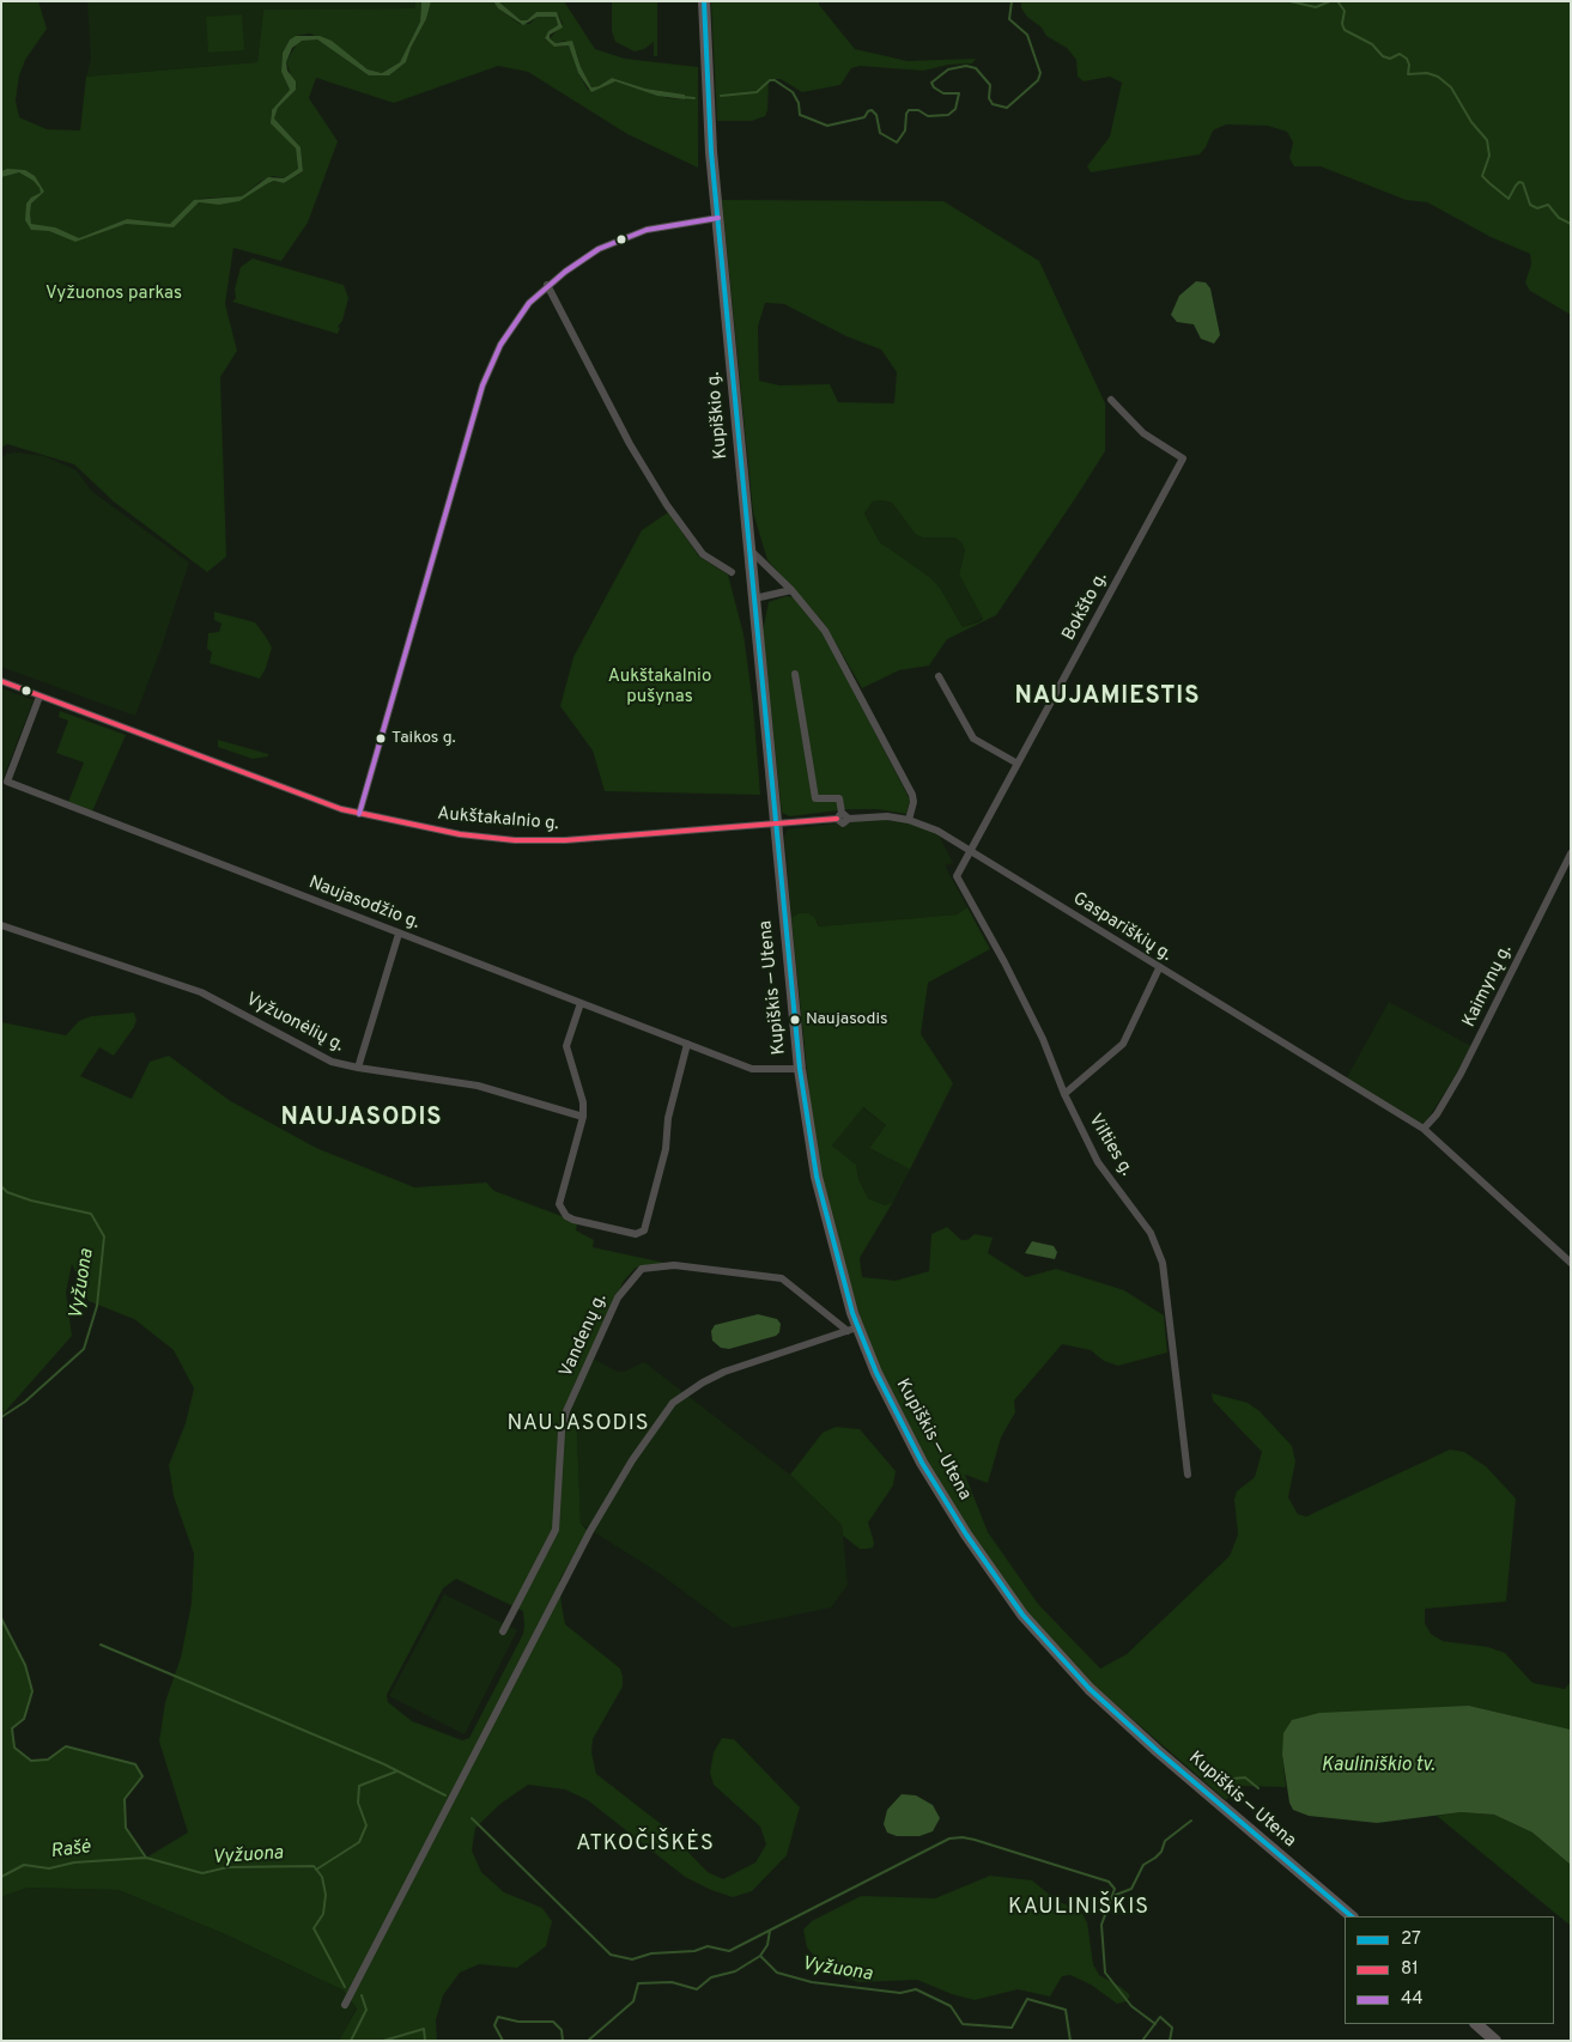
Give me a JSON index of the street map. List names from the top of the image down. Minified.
{"streets":{"main road":["Kupiškio g.","Kupiškis — Utena"],"street":["Bokšto g.","Aukštakalnio g.","Naujasodžio g.","Gaspariškių g.","Kaimynų g.","Vyžuonėlių g.","Vilties g.","Vandenų g."]},"crossings":[["Kupiškio g.","Aukštakalnio g."],["Kupiškio g.","Kupiškis — Utena"],["Bokšto g.","Gaspariškių g."],["Bokšto g.","Vilties g."],["Aukštakalnio g.","Naujasodžio g."],["Aukštakalnio g.","Gaspariškių g."],["Aukštakalnio g.","Kupiškis — Utena"],["Naujasodžio g.","Kupiškis — Utena"],["Gaspariškių g.","Kaimynų g."],["Gaspariškių g.","Vilties g."],["Kupiškis — Utena","Vandenų g."]],"districts":["NAUJAMIESTIS","NAUJASODIS","NAUJASODIS","ATKOČIŠKĖS","KAULINIŠKIS"],"water":["Vyžuona","Kauliniškio tv.","Rašė"],"parks":["Vyžuonos parkas","Aukštakalnio pušynas"],"places":["Taikos g.","Naujasodis"],"lines":["transit line 27","transit line 44","transit line 81"],"legend":["27","81","44"]}
